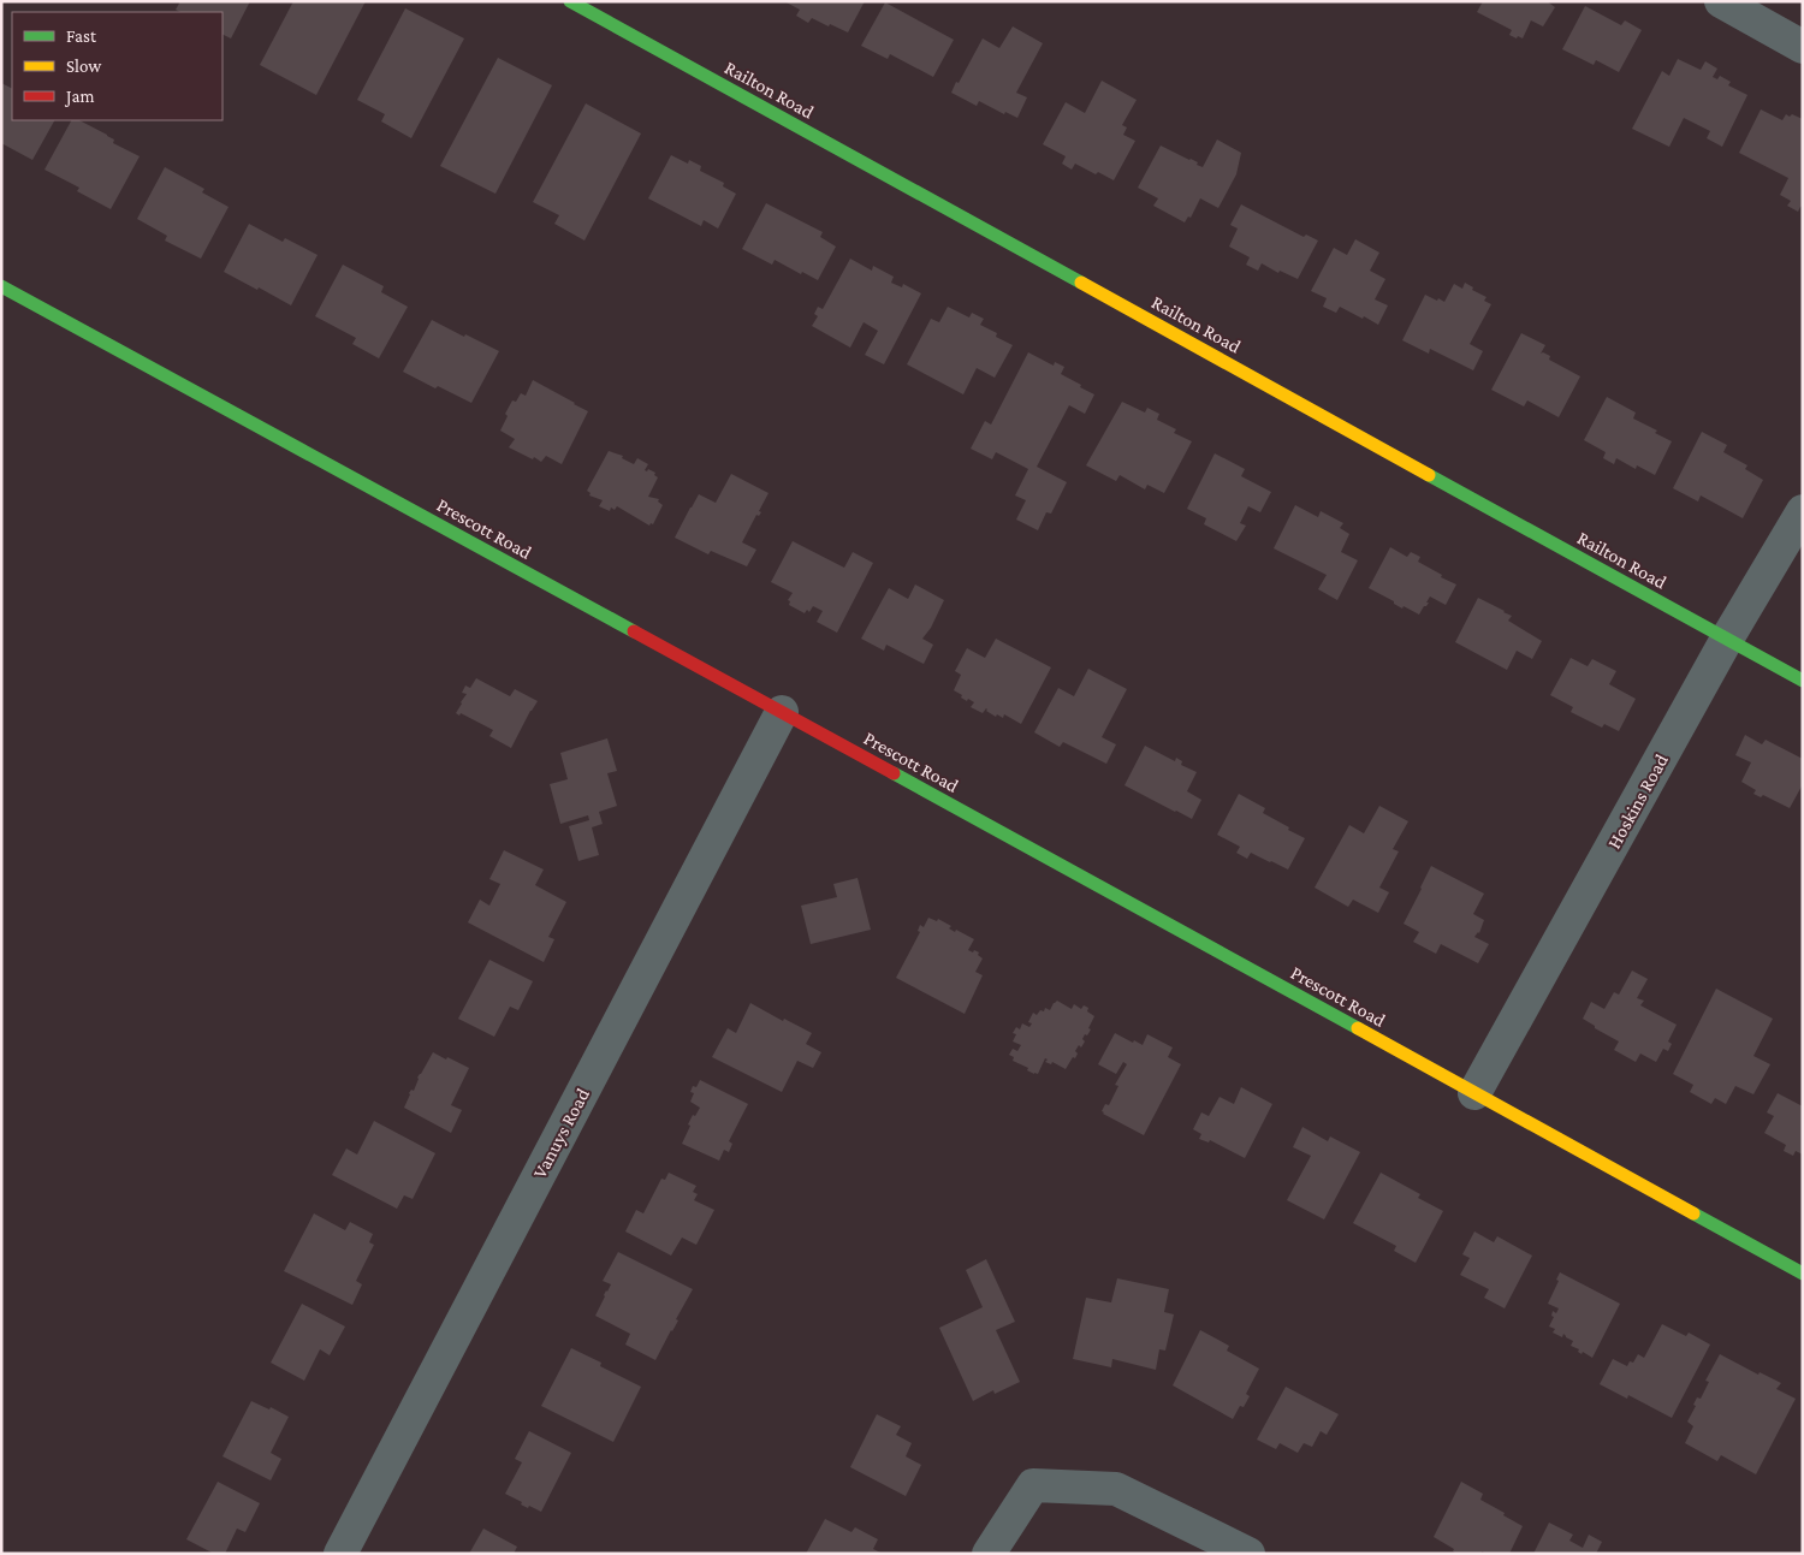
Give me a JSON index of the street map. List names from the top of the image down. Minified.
{"streets":{"main road":["Railton Road","Prescott Road"],"street":["Hoskins Road","Vanuys Road"]},"crossings":[["Railton Road","Hoskins Road"],["Prescott Road","Hoskins Road"],["Prescott Road","Vanuys Road"]],"legend":["Fast","Slow","Jam"]}
